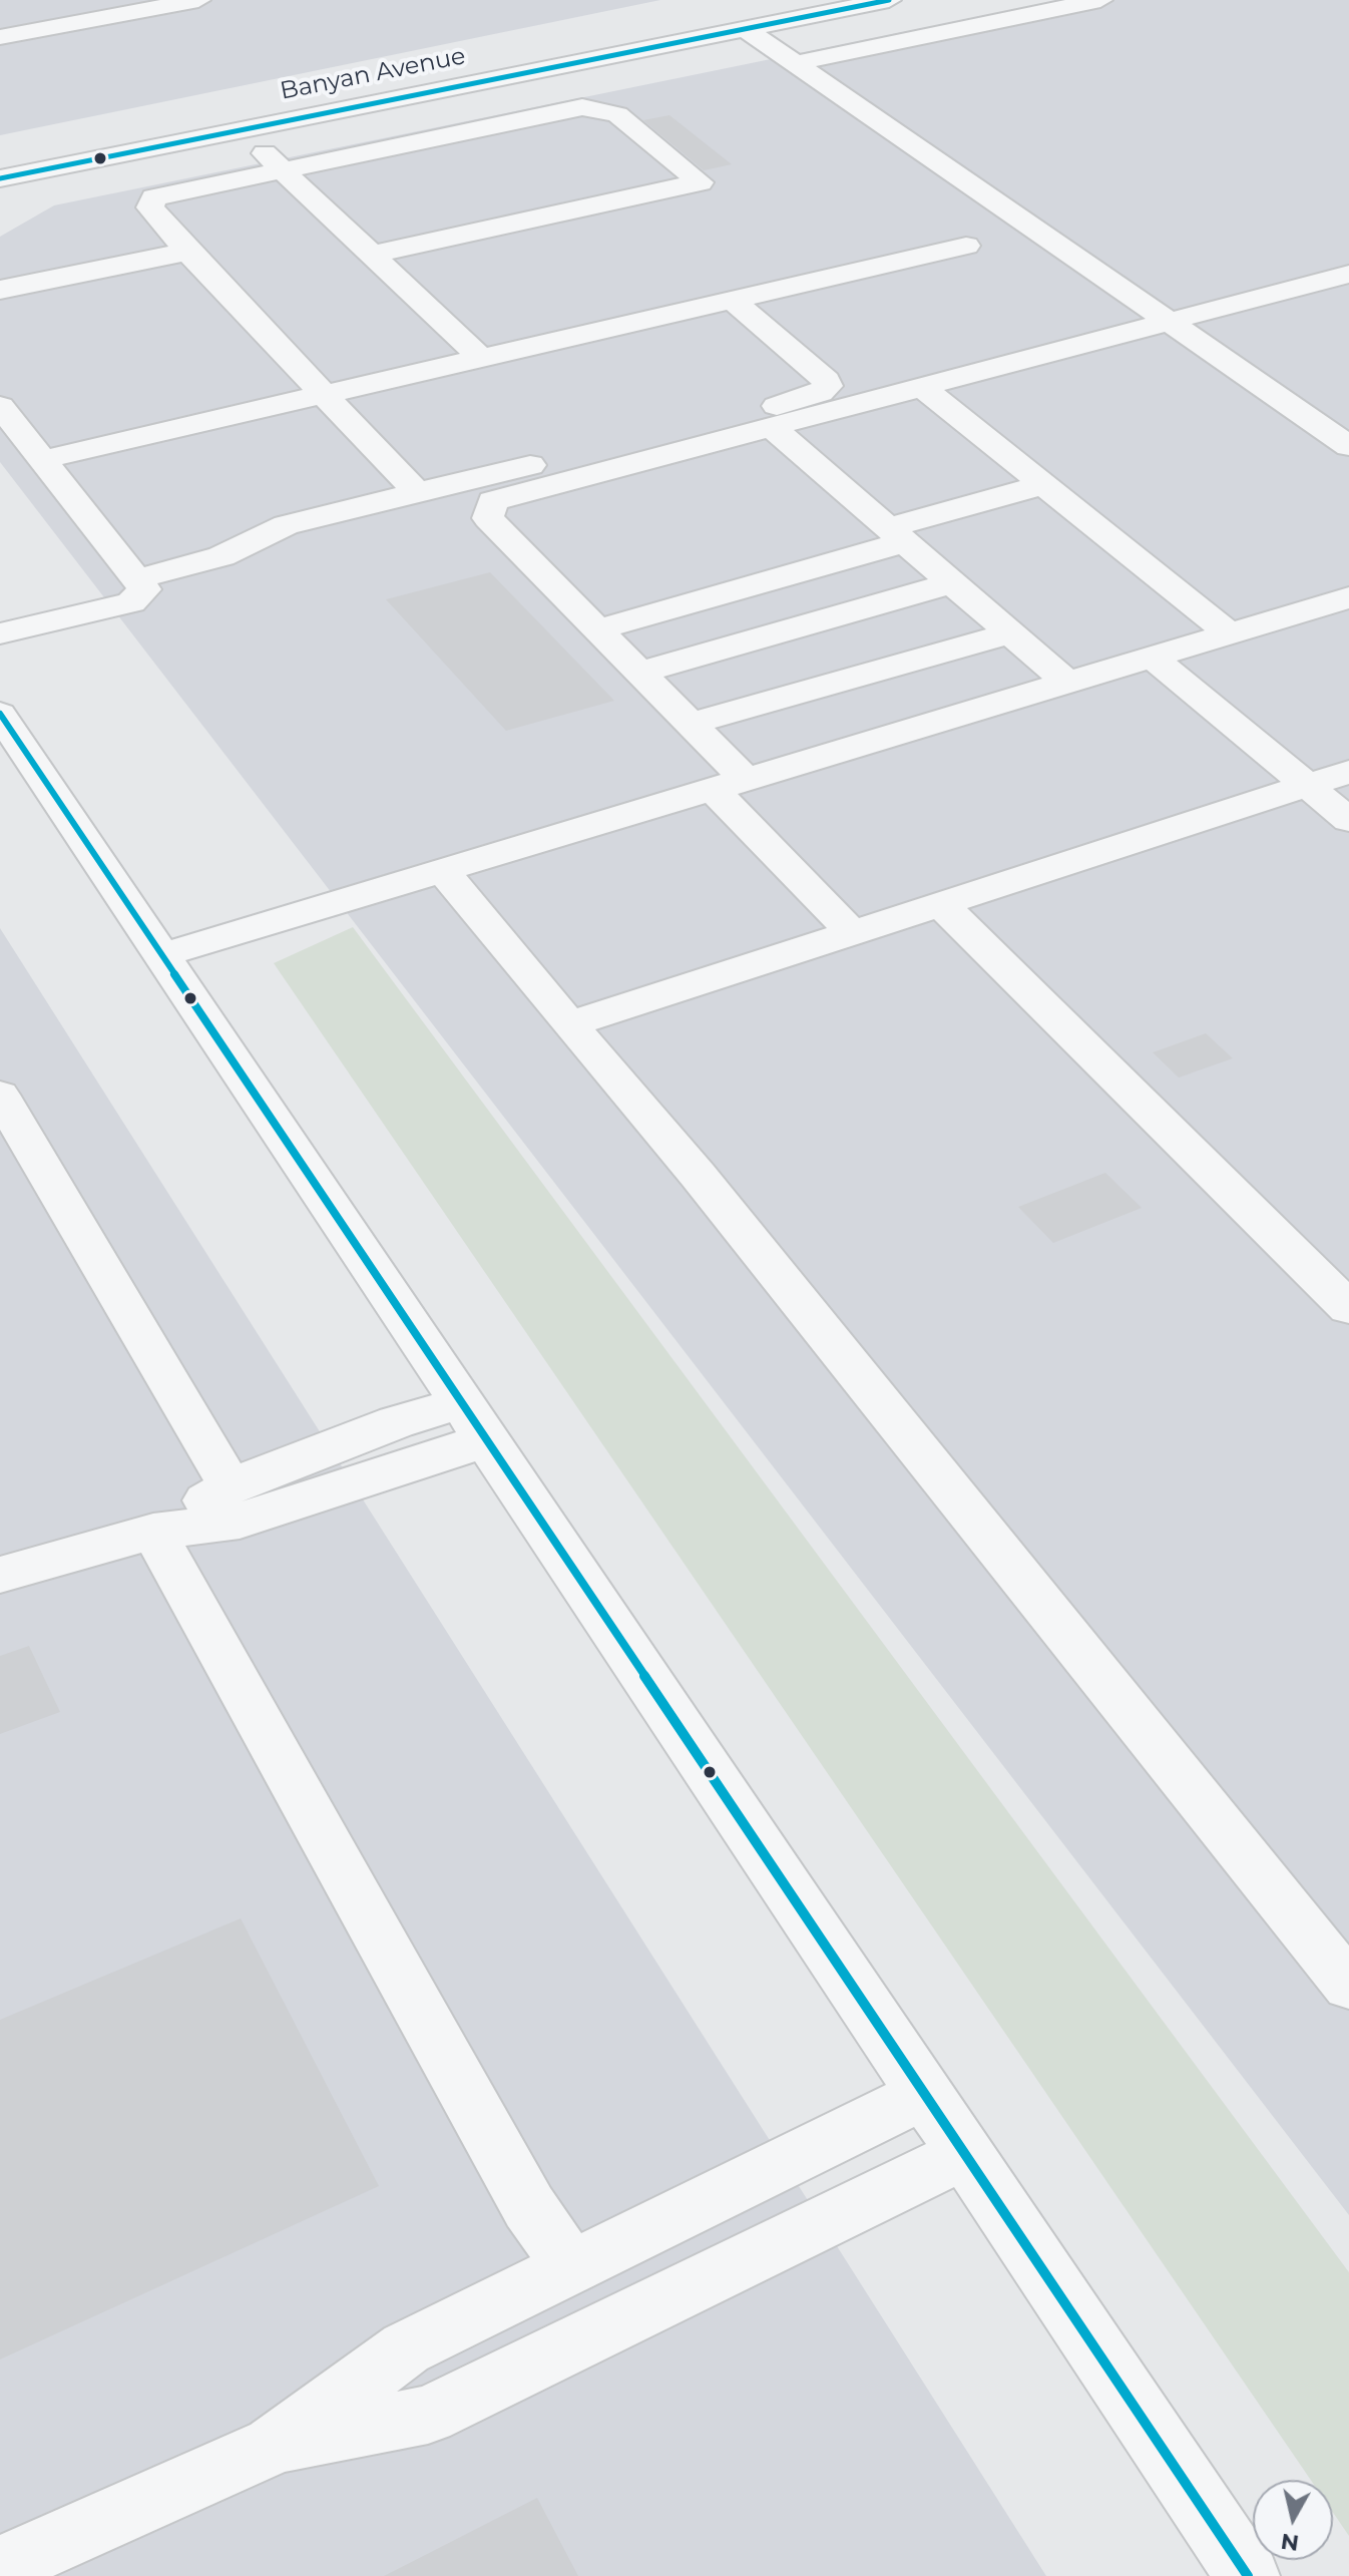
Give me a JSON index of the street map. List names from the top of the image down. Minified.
{"streets":{"street":["Banyan Avenue"]},"north":"bottom"}
